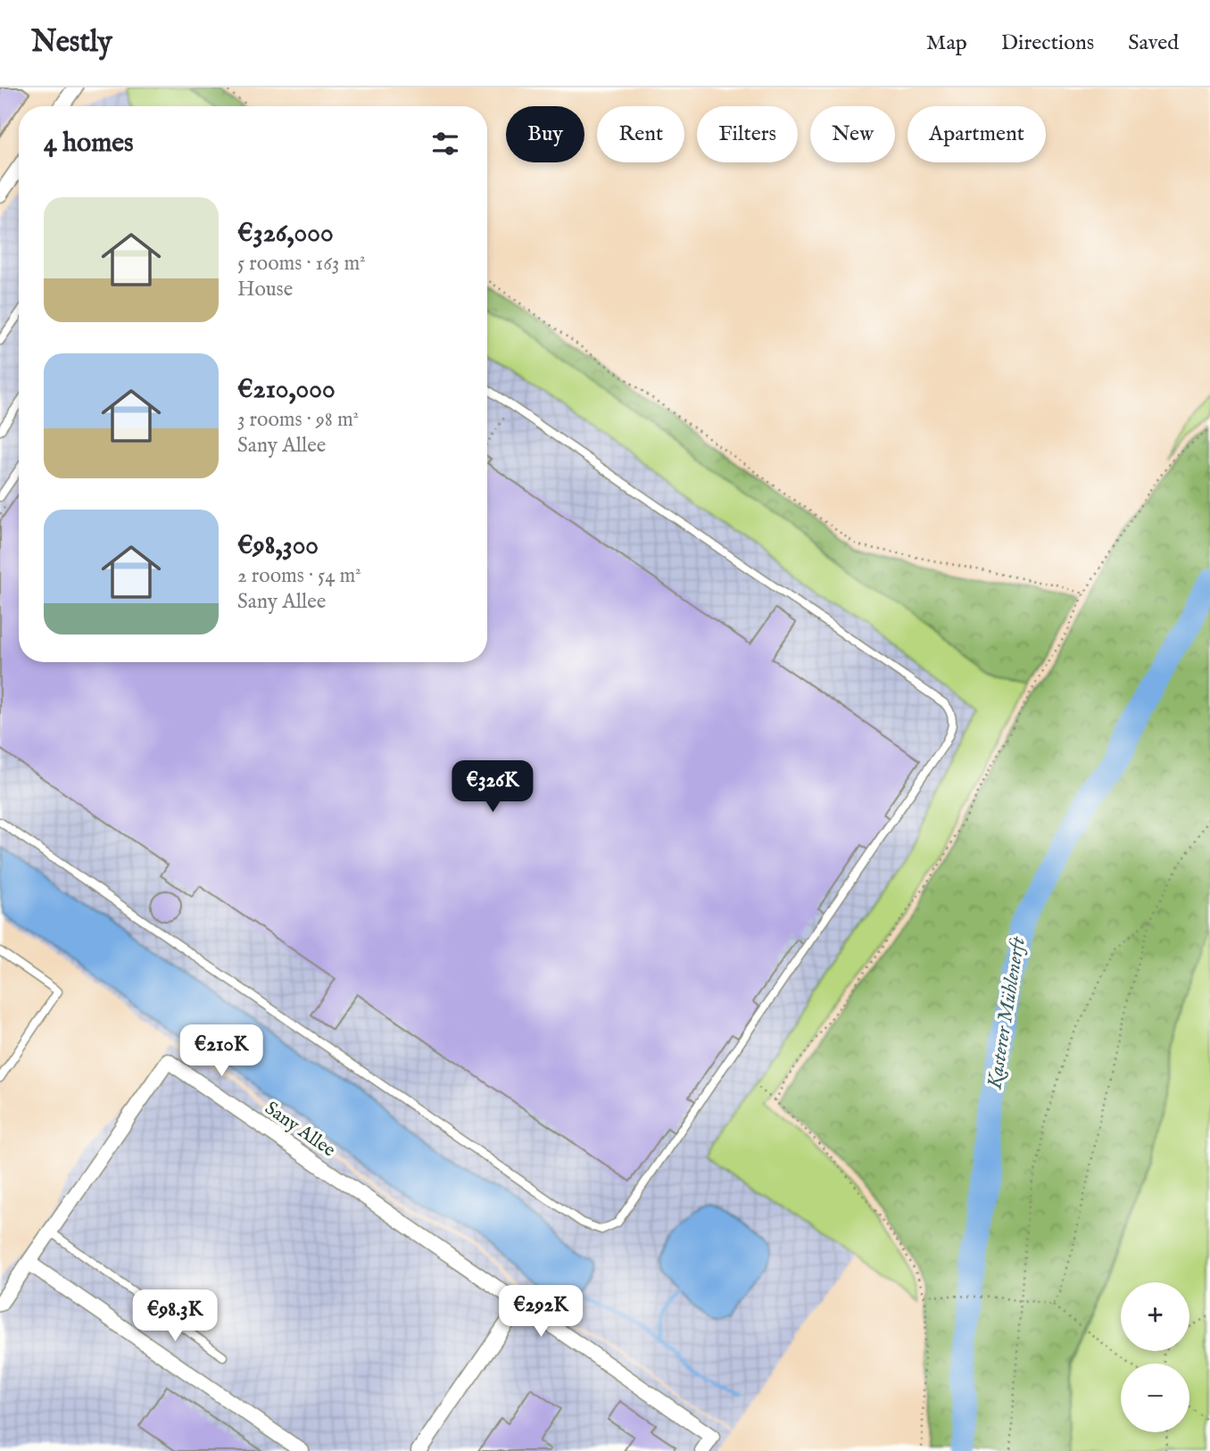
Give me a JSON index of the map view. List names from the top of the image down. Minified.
{"streets":{"street":["Sany Allee"]},"water":["Kasterer Mühlenerft"],"page":{"header":"Nestly","nav":["Map","Directions","Saved"],"chip":["Buy","Rent","Filters","New","Apartment"],"heading":"4 homes","list":[{"name":"€326,000","note":"5 rooms · 163 m² · House"},{"name":"€210,000","note":"3 rooms · 98 m² · Sany Allee"},{"name":"€98,300","note":"2 rooms · 54 m² · Sany Allee"}],"price":["€326K","€210K","€292K","€98.3K"],"map_buttons":["+","−"]}}
